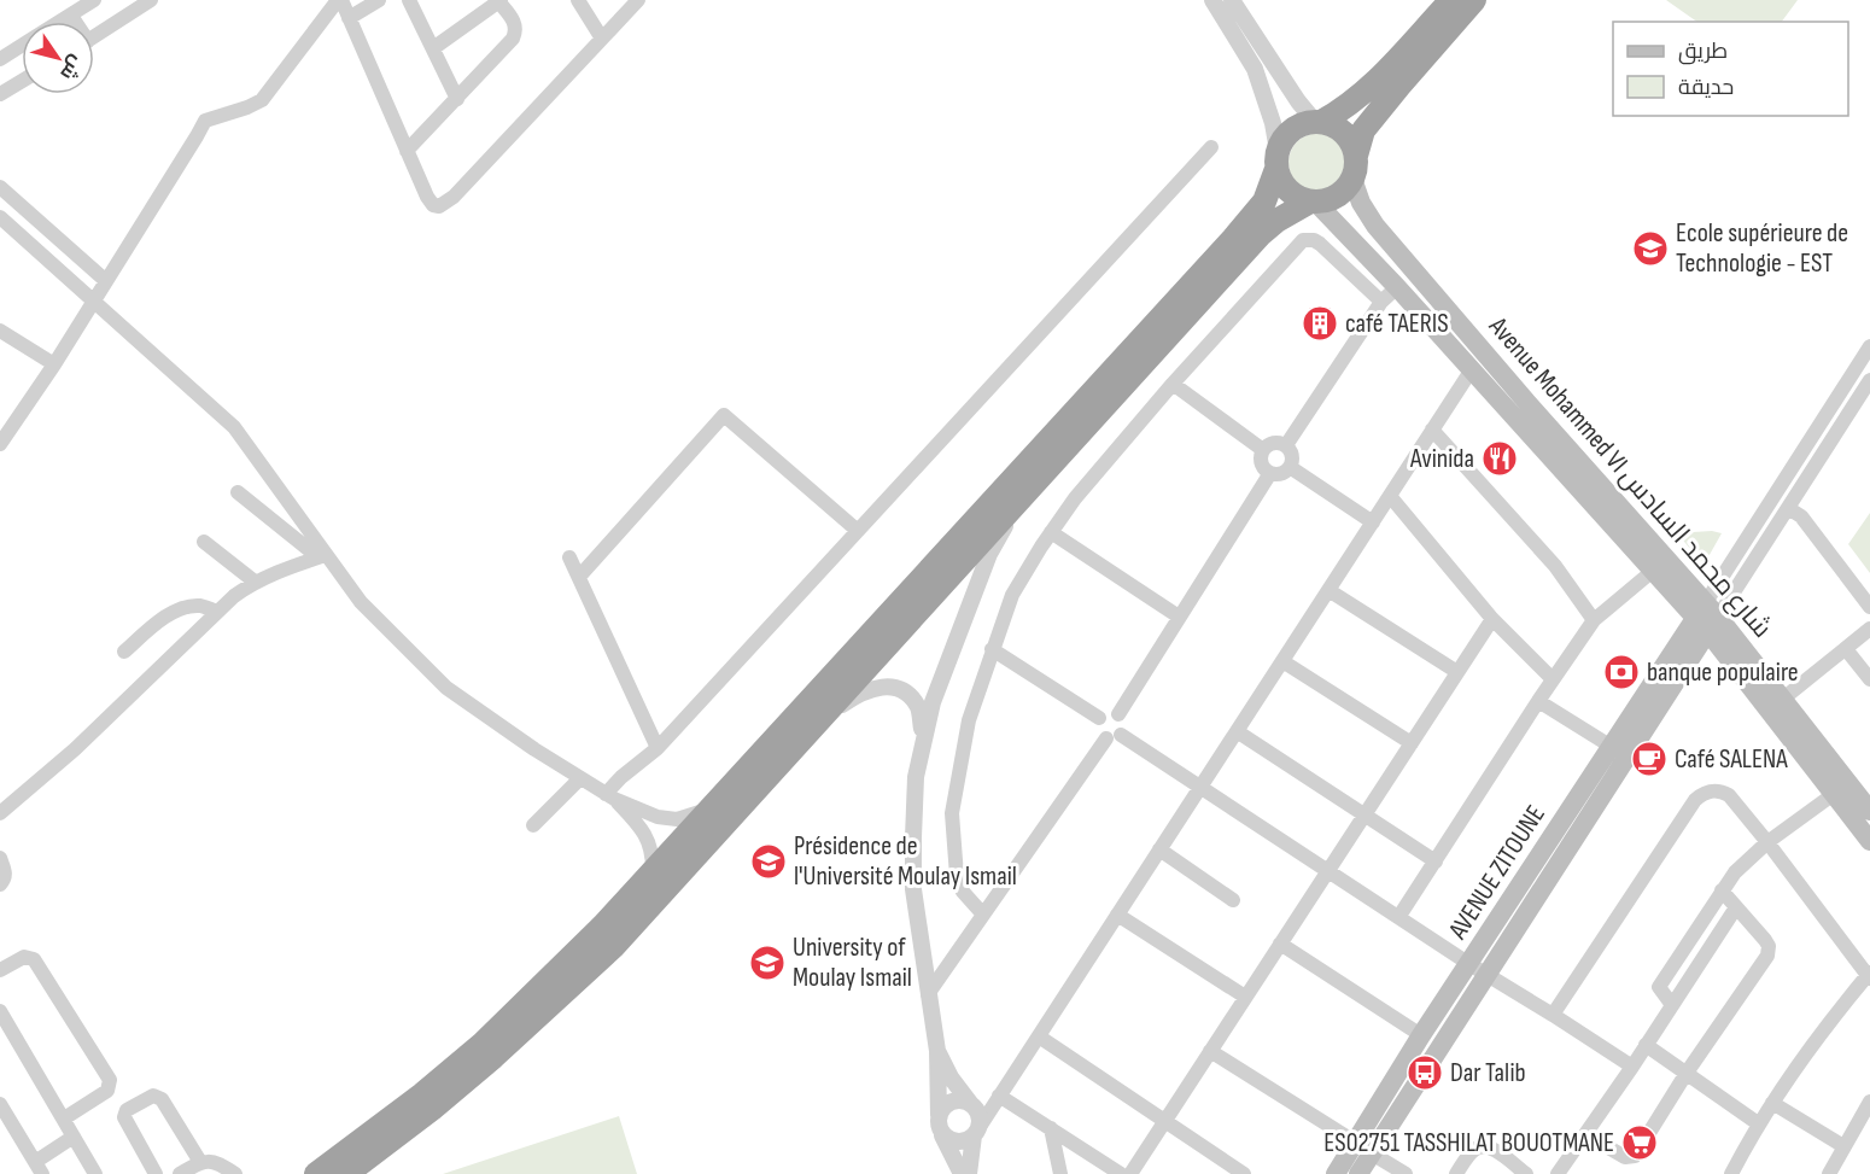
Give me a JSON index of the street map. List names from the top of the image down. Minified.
{"streets":{"main road":["Avenue Mohammed VI شارع محمد السادس","AVENUE ZITOUNE"]},"crossings":[["Avenue Mohammed VI شارع محمد السادس","AVENUE ZITOUNE"]],"places":{"school or university":["Ecole supérieure de Technologie - EST","Présidence de l'Université Moulay Ismail","University of Moulay Ismail"],"building":["café TAERIS"],"restaurant":["Avinida"],"bank":["banque populaire"],"cafe":["Café SALENA"],"bus stop":["Dar Talib"],"supermarket":["ES02751 TASSHILAT BOUOTMANE"]},"legend":["طريق","حديقة"],"north":"bottom right"}
